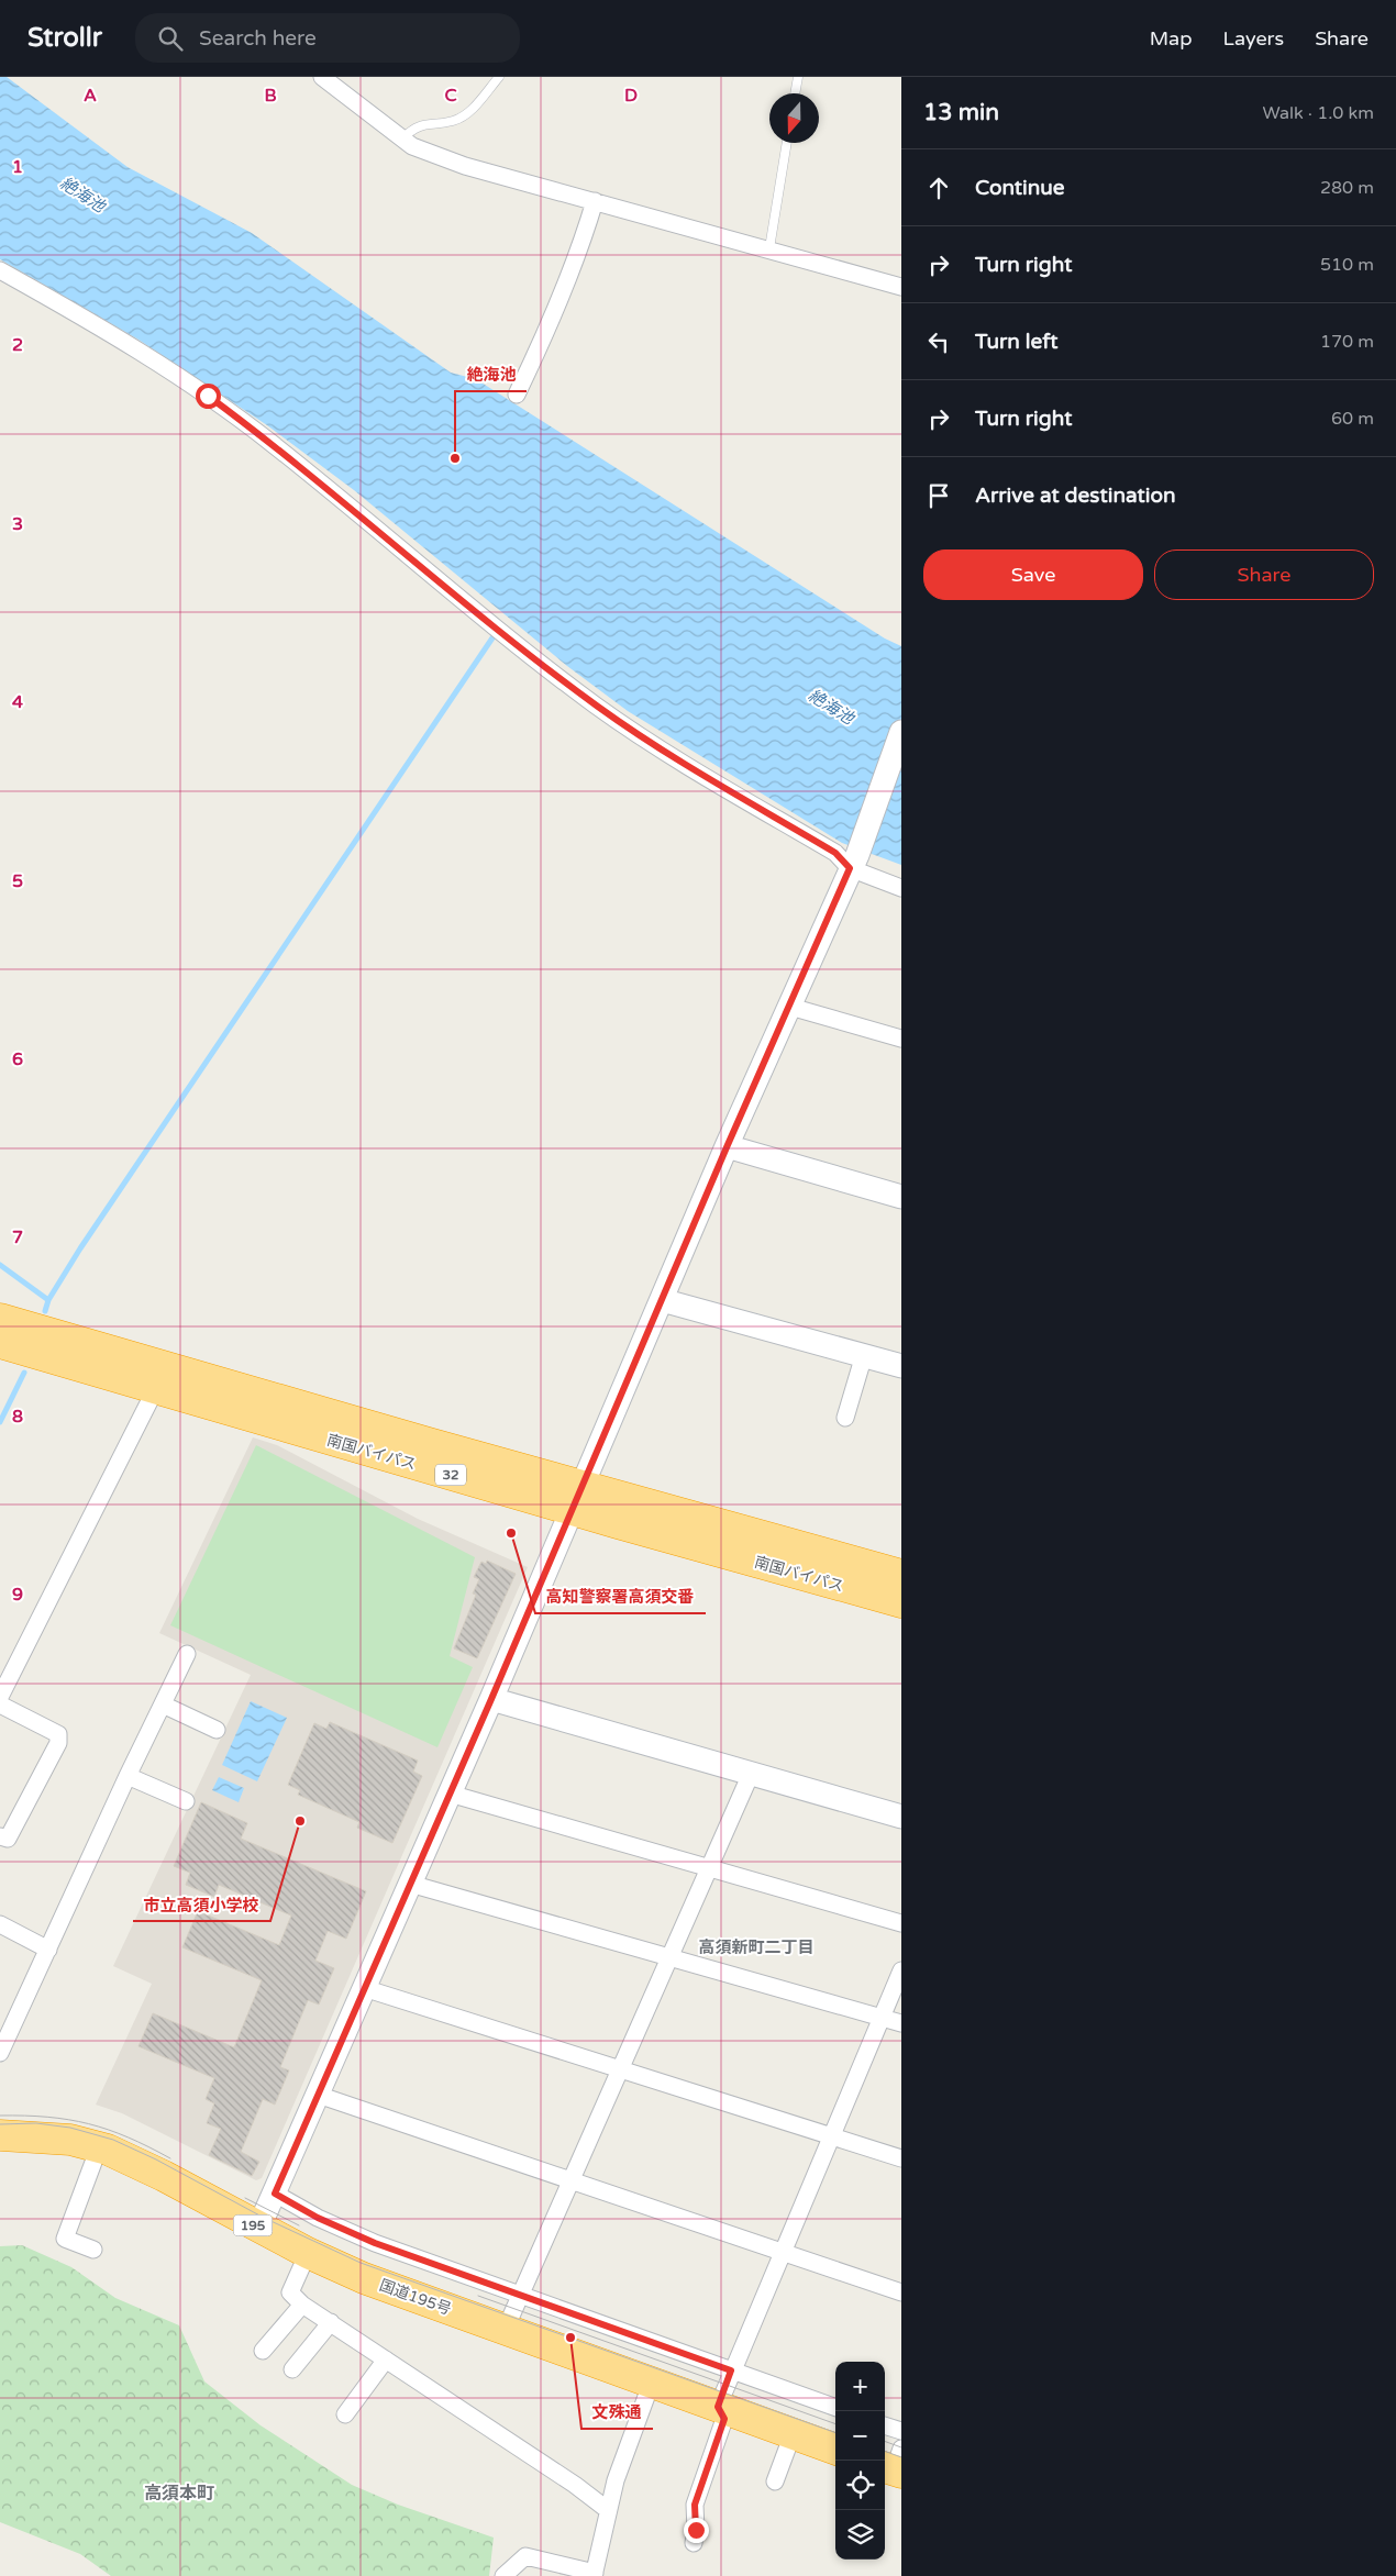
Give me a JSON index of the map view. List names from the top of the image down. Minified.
{"streets":{"highway":["南国バイパス","32","195","国道195号"]},"districts":["高須新町二丁目","高須本町"],"water":["絶海池"],"places":["絶海池","高知警察署高須交番","市立高須小学校","文殊通"],"north":"bottom","page":{"header":"Strollr","search":"Search here","nav":["Map","Layers","Share"],"heading":["13 min","Walk · 1.0 km"],"list":[["Continue","280 m"],["Turn right","510 m"],["Turn left","170 m"],["Turn right","60 m"],"Arrive at destination"],"buttons":["Save","Share"],"map_buttons":["+","−"]},"grid":{"columns":["A","B","C","D"],"rows":["1","2","3","4","5","6","7","8","9"]}}
